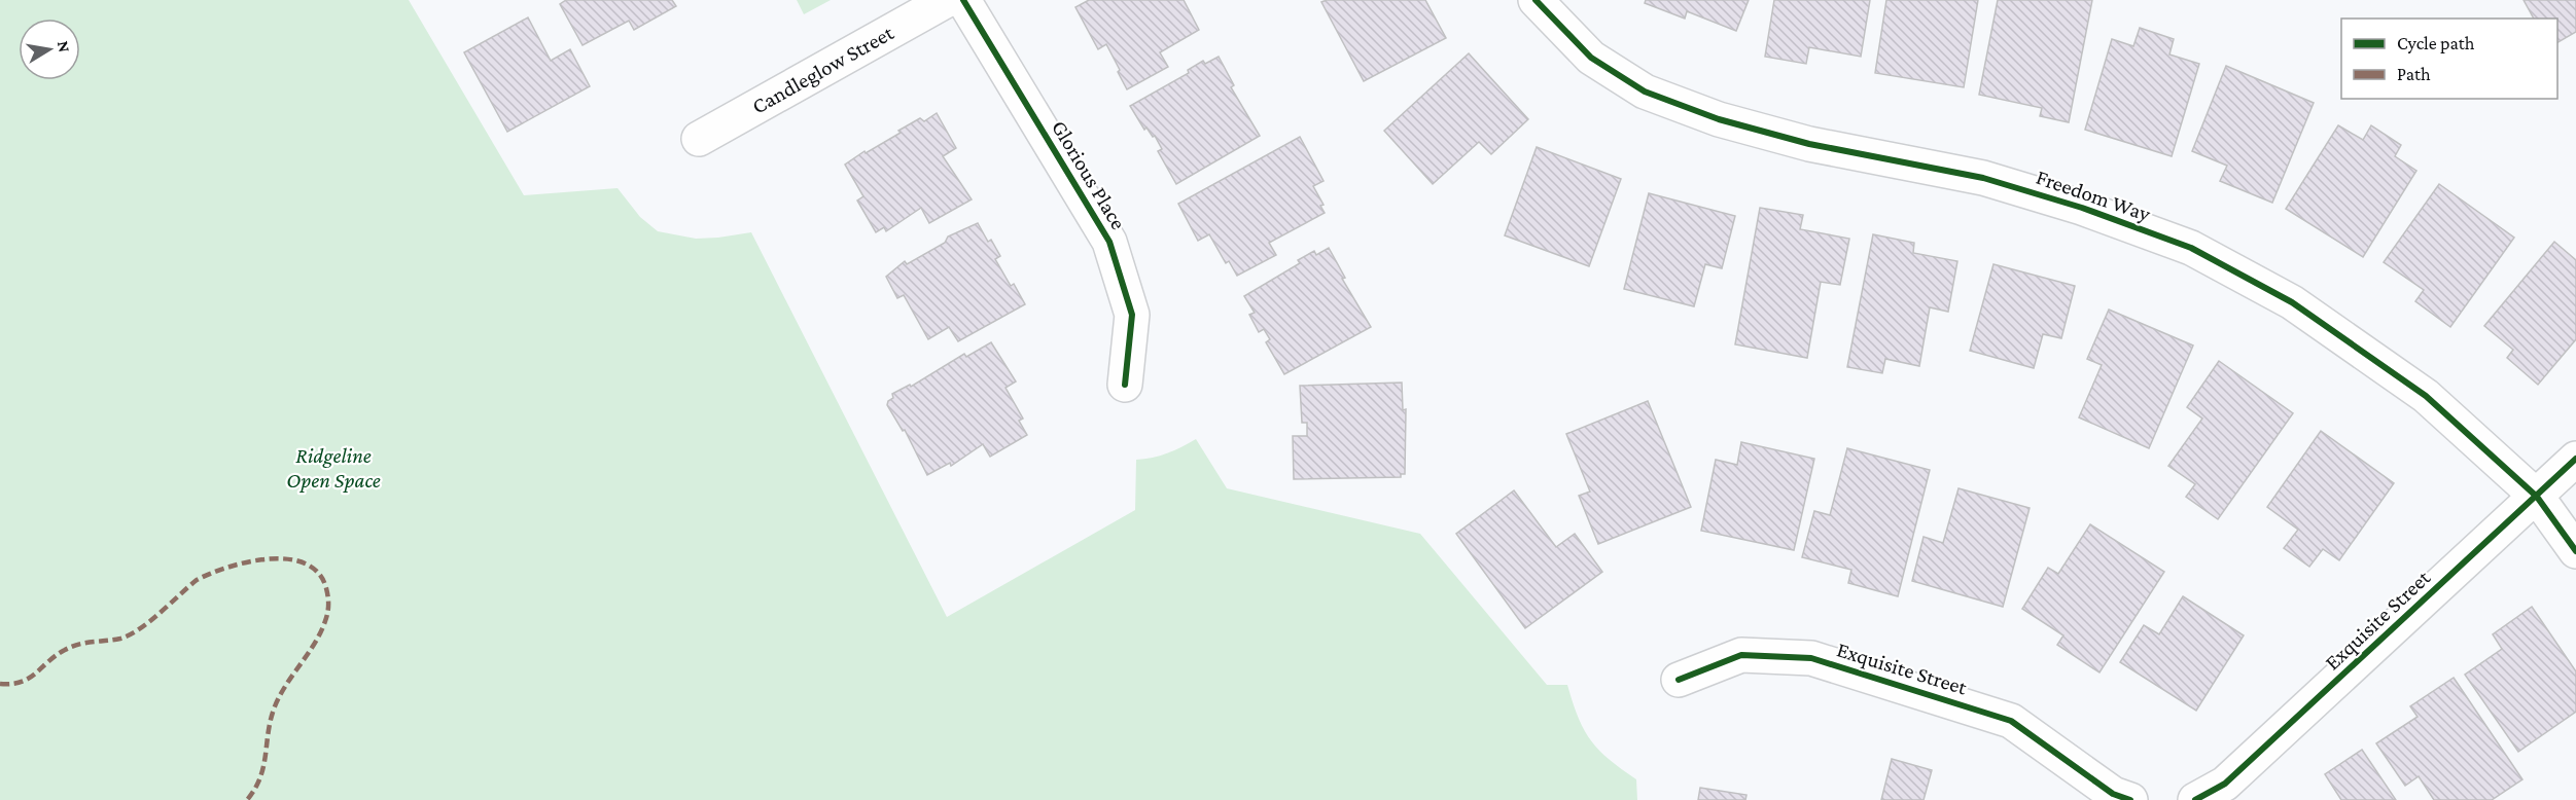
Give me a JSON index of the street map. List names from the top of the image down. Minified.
{"streets":{"street":["Candleglow Street","Glorious Place","Freedom Way","Exquisite Street"]},"crossings":[["Freedom Way","Exquisite Street"]],"parks":["Ridgeline Open Space"],"legend":["Cycle path","Path"],"north":"right"}
